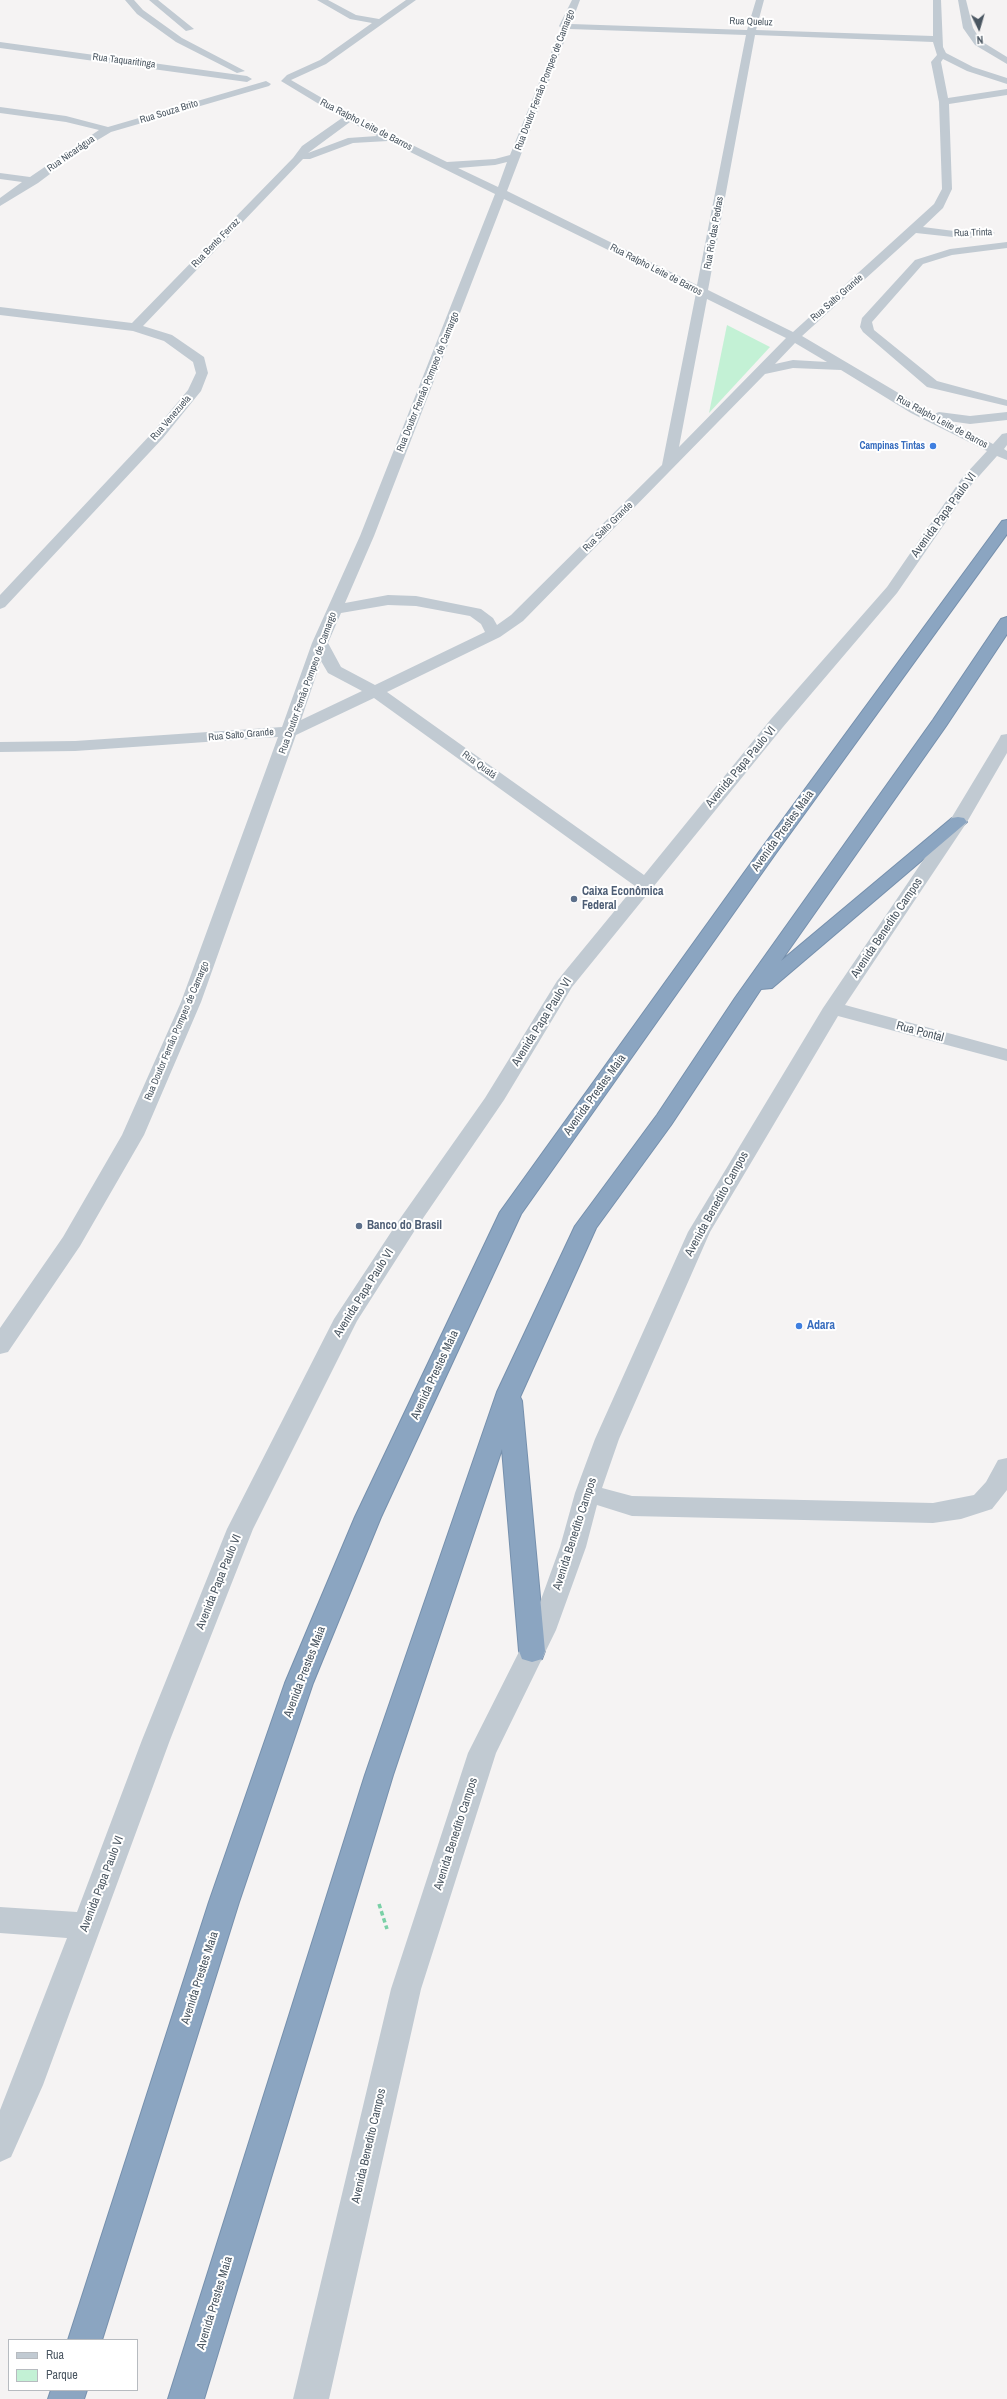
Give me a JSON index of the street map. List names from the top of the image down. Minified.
{"streets":{"highway":["Avenida Prestes Maia"],"street":["Rua Queluz","Rua Taquaritinga","Rua Doutor Fernão Pompeo de Camargo","Rua Souza Brito","Rua Ralpho Leite de Barros","Rua Nicarágua","Rua Rio das Pedras","Rua Trinta","Rua Bento Ferraz","Rua Salto Grande","Rua Venezuela","Avenida Papa Paulo VI","Rua Quatá","Avenida Benedito Campos","Rua Pontal"]},"crossings":[["Rua Queluz","Rua Doutor Fernão Pompeo de Camargo"],["Rua Queluz","Rua Rio das Pedras"],["Rua Queluz","Rua Salto Grande"],["Rua Taquaritinga","Rua Souza Brito"],["Rua Taquaritinga","Rua Ralpho Leite de Barros"],["Rua Doutor Fernão Pompeo de Camargo","Rua Ralpho Leite de Barros"],["Rua Doutor Fernão Pompeo de Camargo","Rua Salto Grande"],["Rua Doutor Fernão Pompeo de Camargo","Rua Quatá"],["Rua Souza Brito","Rua Ralpho Leite de Barros"],["Rua Souza Brito","Rua Nicarágua"],["Rua Ralpho Leite de Barros","Rua Rio das Pedras"],["Rua Ralpho Leite de Barros","Rua Bento Ferraz"],["Rua Ralpho Leite de Barros","Rua Salto Grande"],["Rua Ralpho Leite de Barros","Avenida Papa Paulo VI"],["Rua Rio das Pedras","Rua Salto Grande"],["Rua Trinta","Rua Salto Grande"],["Rua Bento Ferraz","Rua Venezuela"],["Rua Salto Grande","Rua Quatá"],["Avenida Papa Paulo VI","Rua Quatá"],["Avenida Benedito Campos","Rua Pontal"]],"places":["Campinas Tintas","Caixa Econômica Federal","Banco do Brasil","Adara"],"legend":["Rua","Parque"],"north":"bottom"}
